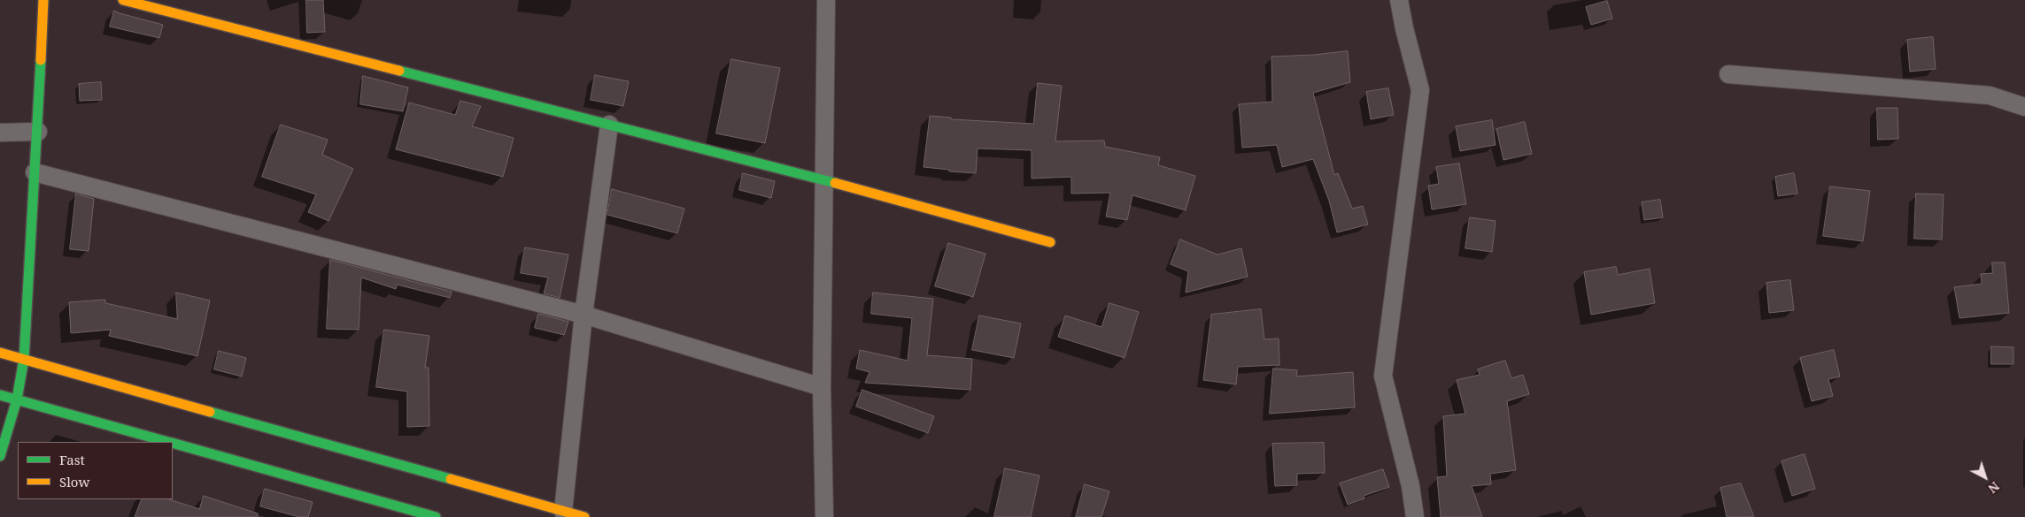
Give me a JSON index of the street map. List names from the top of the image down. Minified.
{"legend":["Fast","Slow"],"north":"bottom right"}
